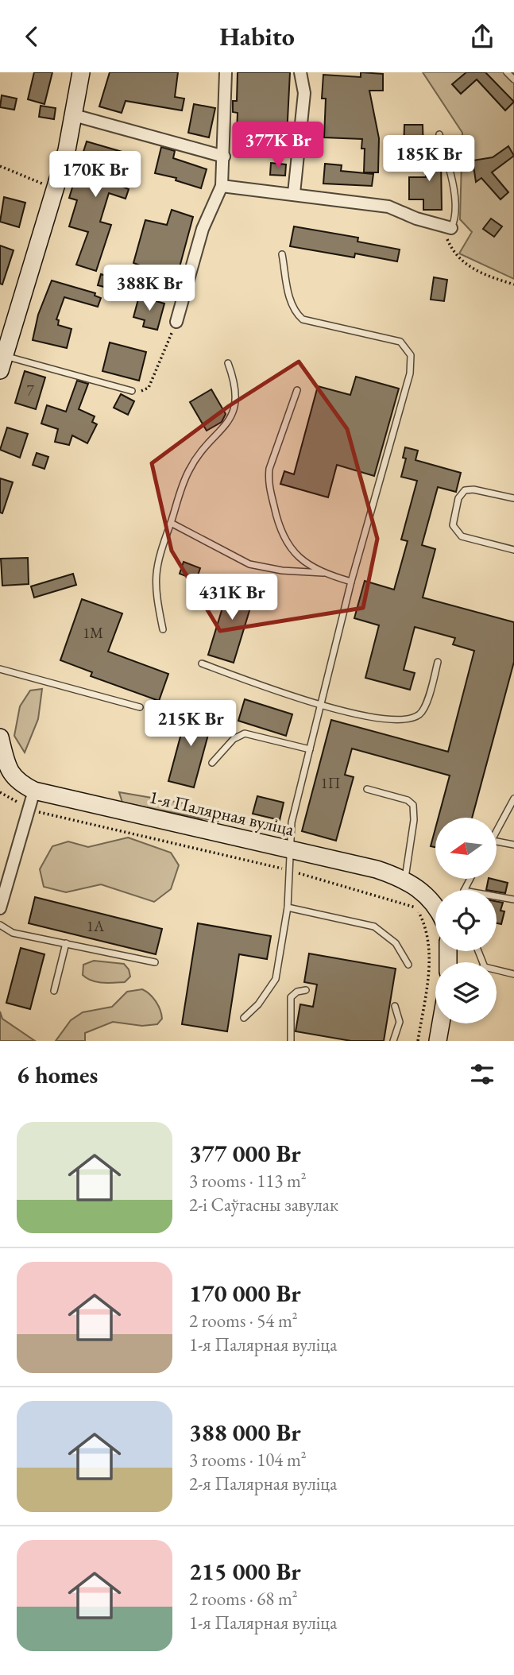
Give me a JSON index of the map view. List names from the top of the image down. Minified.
{"streets":{"street":["1-я Палярная вуліца"]},"house_numbers":["7","1М","1П","1А"],"north":"left","page":{"header":"Habito","price":["377K Br","185K Br","170K Br","388K Br","431K Br","215K Br"],"heading":"6 homes","list":[{"name":"377 000 Br","note":"3 rooms · 113 m² · 2-і Саўгасны завулак"},{"name":"170 000 Br","note":"2 rooms · 54 m² · 1-я Палярная вуліца"},{"name":"388 000 Br","note":"3 rooms · 104 m² · 2-я Палярная вуліца"},{"name":"215 000 Br","note":"2 rooms · 68 m² · 1-я Палярная вуліца"}]}}
